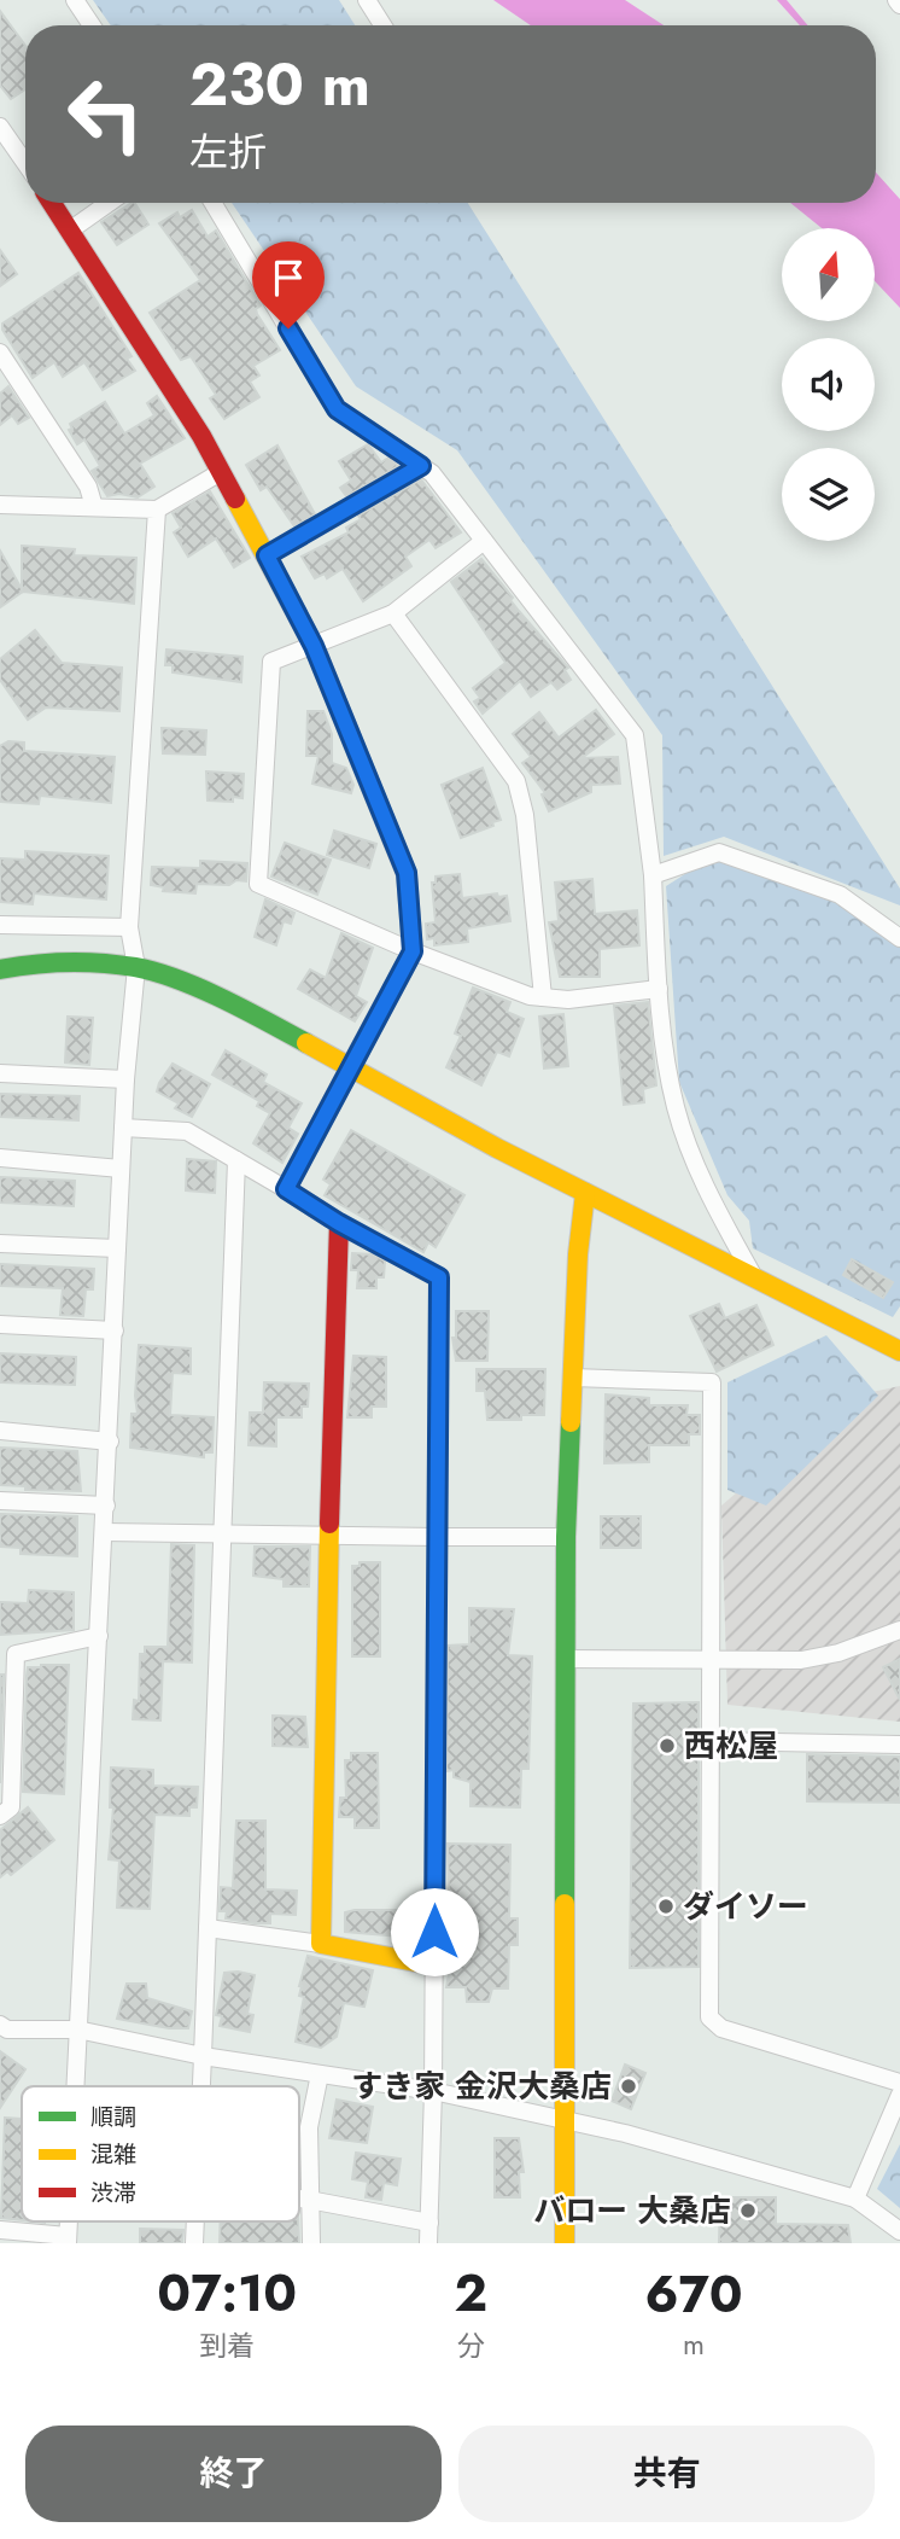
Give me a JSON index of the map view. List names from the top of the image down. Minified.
{"places":["西松屋","ダイソー","すき家 金沢大桑店","バロー 大桑店"],"legend":["順調","混雑","渋滞"],"north":"top","page":{"turn":["230 m","左折"],"eta":["07:10","到着","2","分","670","m"],"buttons":["終了","共有"]}}
